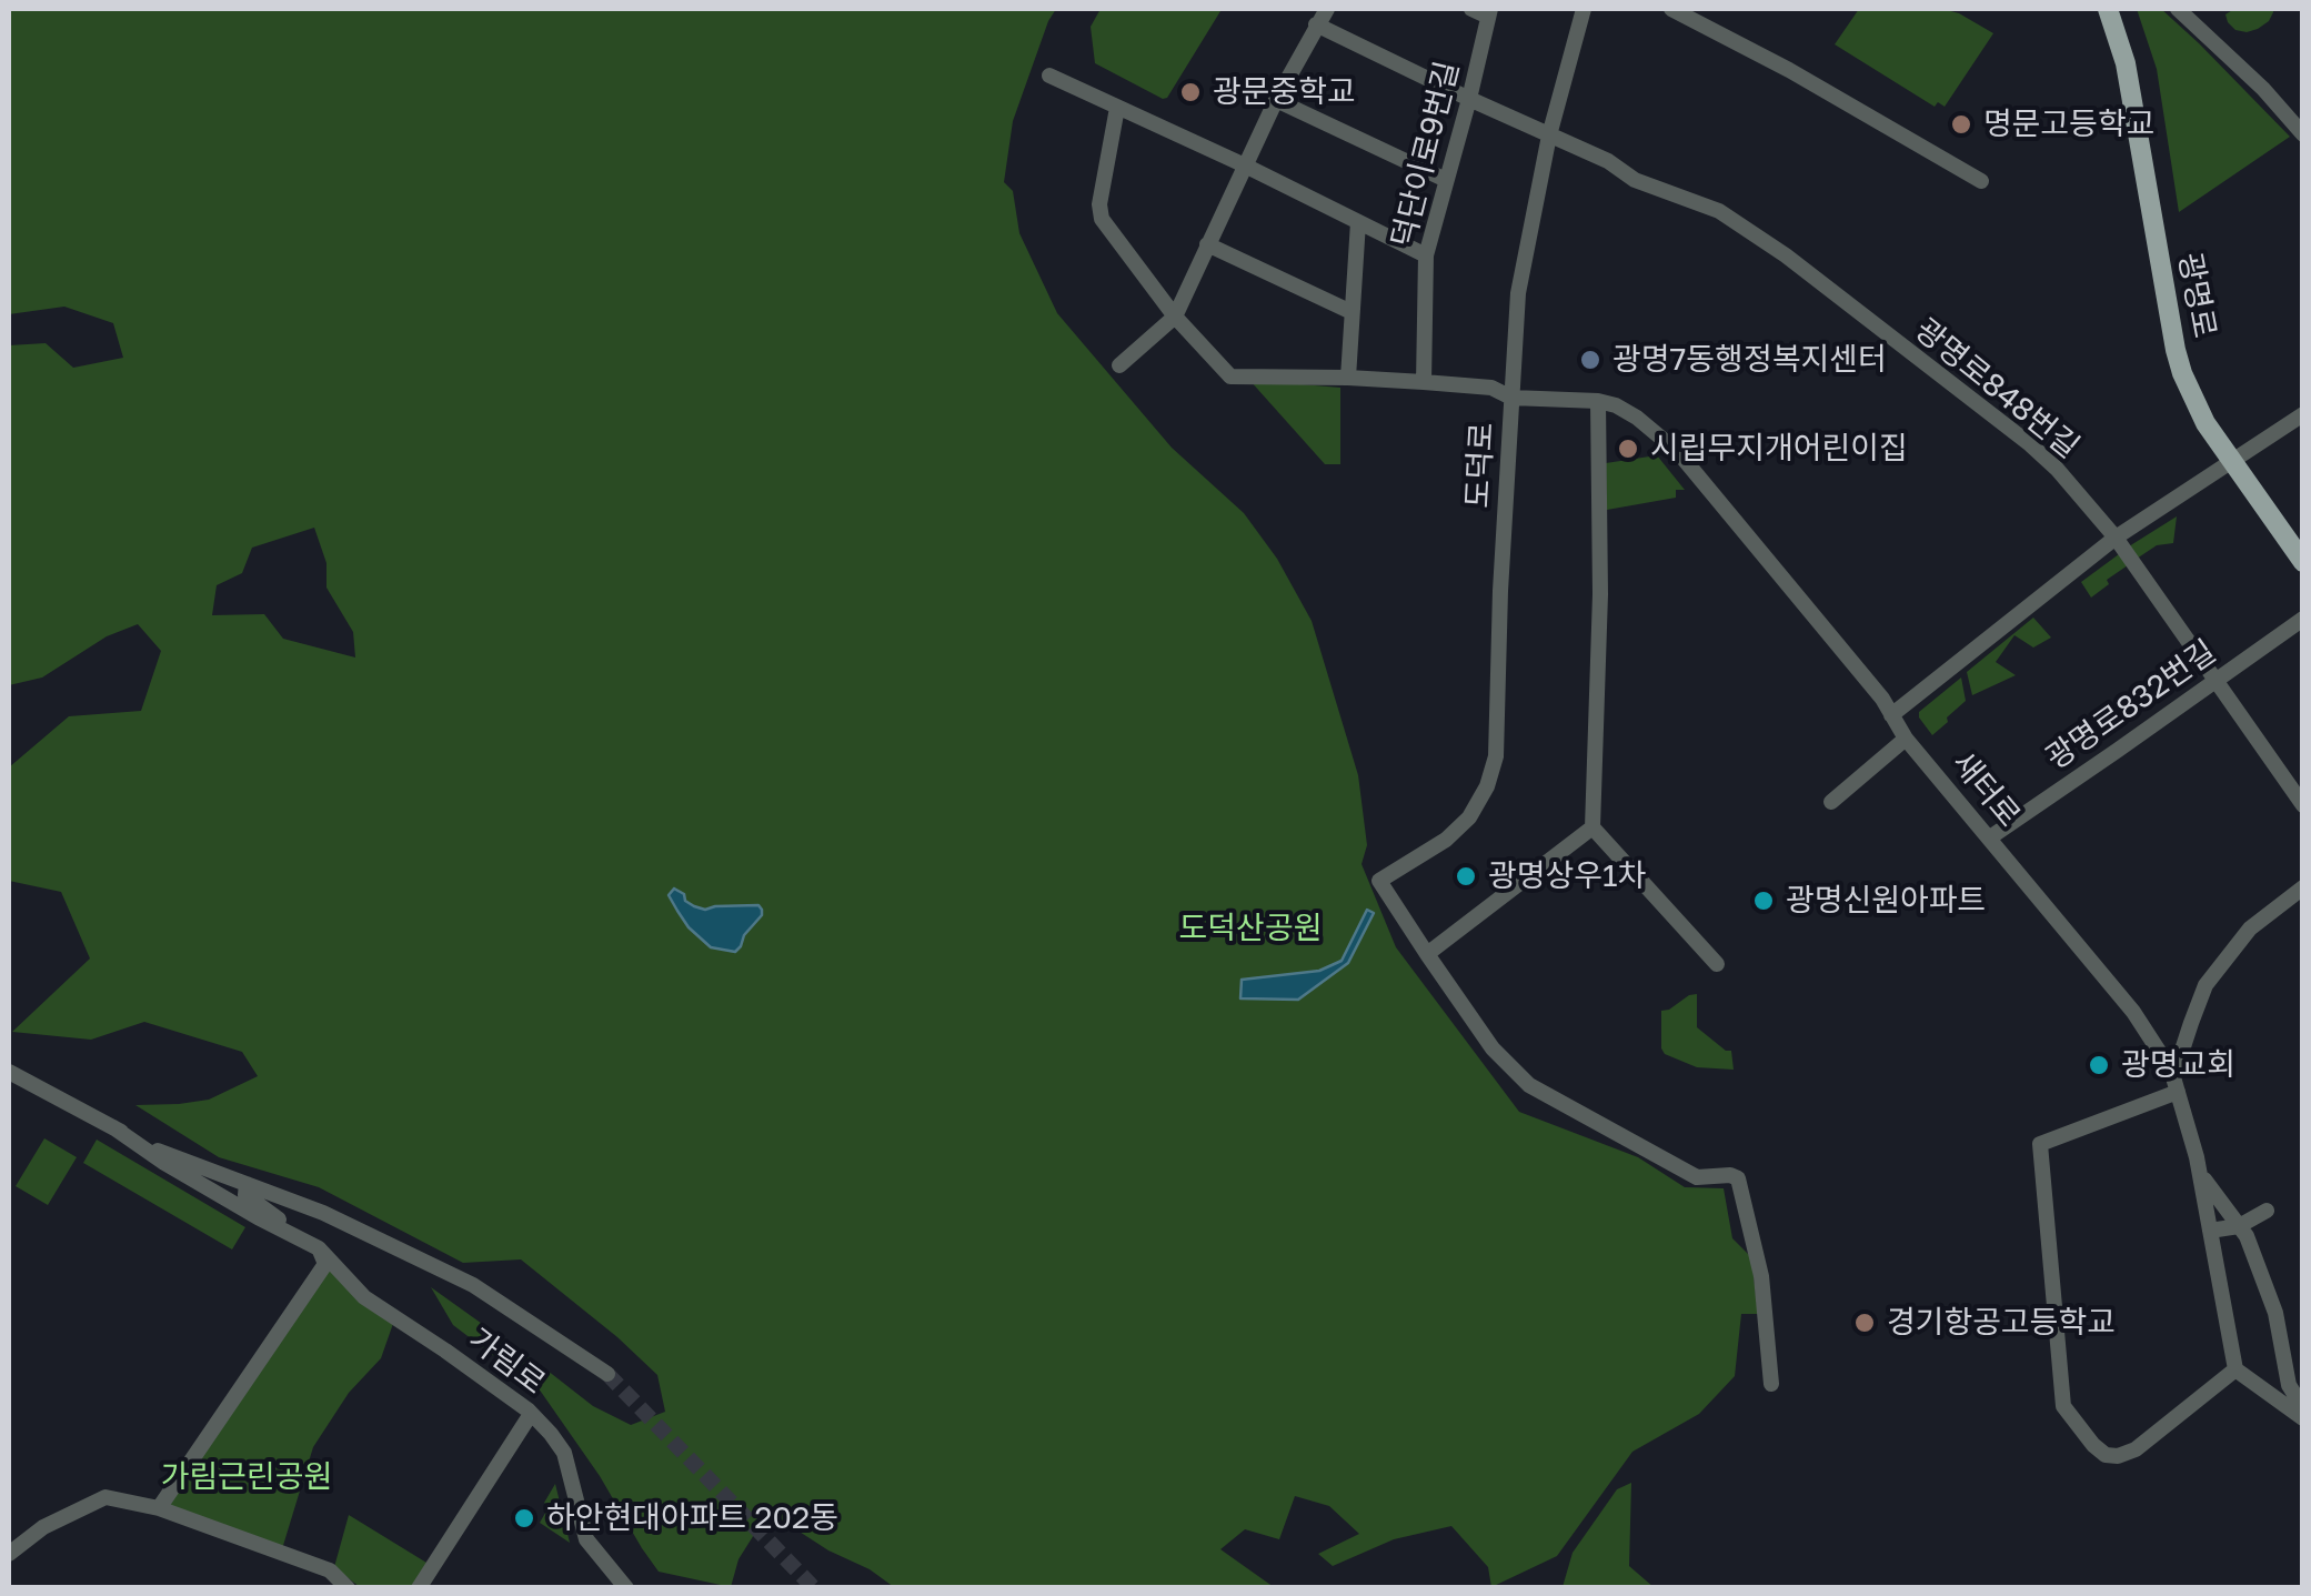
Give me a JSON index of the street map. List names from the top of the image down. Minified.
{"streets":{"main road":["광명로"],"street":["덕단이로9번길","광명로848번길","도덕로","광명로832번길","새터로","가림로"]},"crossings":[["덕단이로9번길","광명로848번길"],["덕단이로9번길","새터로"],["광명로848번길","도덕로"],["광명로848번길","광명로832번길"],["도덕로","새터로"],["광명로832번길","새터로"]],"parks":["도덕산공원","가림근린공원"],"places":["광문중학교","명문고등학교","광명7동행정복지센터","시립무지개어린이집","광명상우1차","광명신원아파트","광명교회","경기항공고등학교","하안현대아파트 202동"]}
